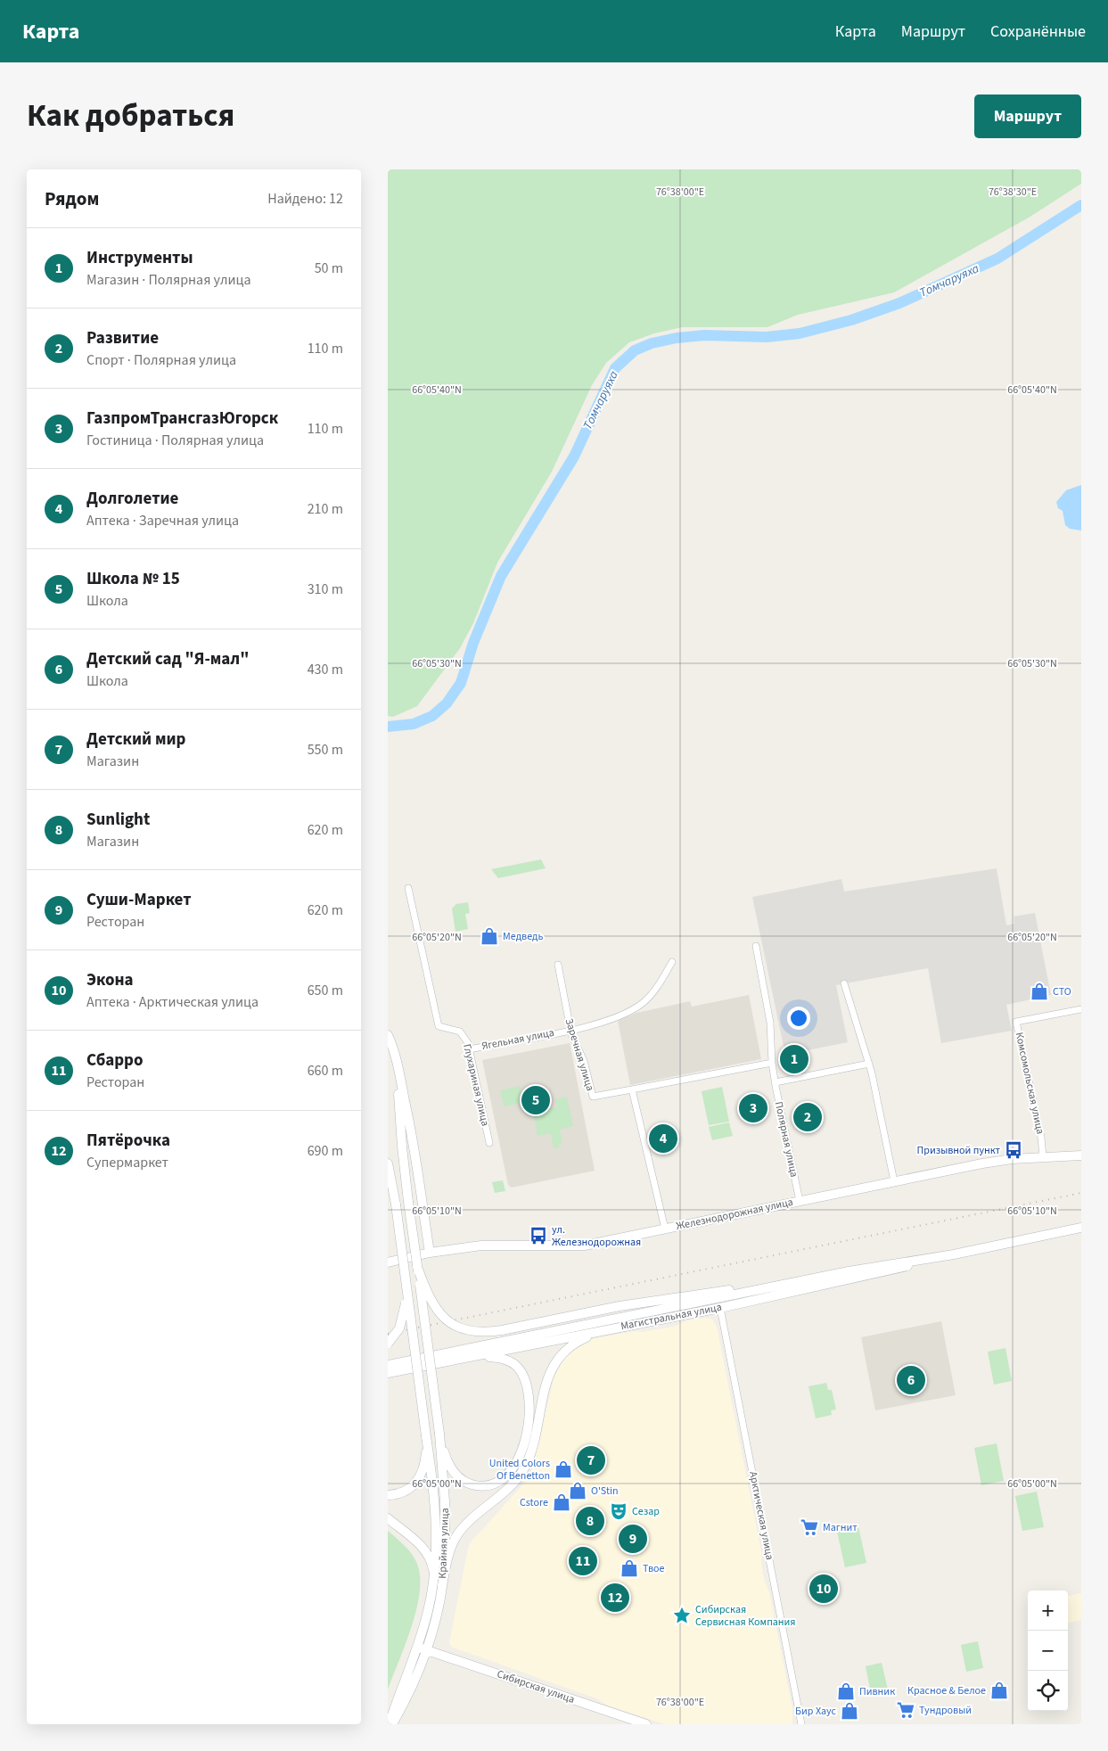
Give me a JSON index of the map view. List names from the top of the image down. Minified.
{"streets":{"main road":["Железнодорожная улица","Магистральная улица","Крайняя улица","Сибирская улица"],"street":["Ягельная улица","Заречная улица","Комсомольская улица","Глухариная улица","Полярная улица","Арктическая улица"]},"crossings":[["Ягельная улица","Заречная улица"],["Ягельная улица","Глухариная улица"],["Комсомольская улица","Железнодорожная улица"],["Полярная улица","Железнодорожная улица"],["Магистральная улица","Арктическая улица"],["Крайняя улица","Сибирская улица"]],"water":["Томчаруяха"],"places":{"shop":["Медведь","СТО","United Colors Of Benetton","O'Stin","Cstore","Твое","Красное & Белое","Пивник","Бир Хаус"],"bus stop":["Призывной пункт","ул. Железнодорожная"],"theatre":["Сезар"],"supermarket":["Магнит","Тундровый"],"place":["Сибирская Сервисная Компания"]},"page":{"header":"Карта","nav":["Карта","Маршрут","Сохранённые"],"title":"Как добраться","buttons":"Маршрут","heading":["Рядом","Найдено: 12"],"list":[{"mark":"1","name":"Инструменты","note":"Магазин · Полярная улица","value":"50 m"},{"mark":"2","name":"Развитие","note":"Спорт · Полярная улица","value":"110 m"},{"mark":"3","name":"ГазпромТрансгазЮгорск","note":"Гостиница · Полярная улица","value":"110 m"},{"mark":"4","name":"Долголетие","note":"Аптека · Заречная улица","value":"210 m"},{"mark":"5","name":"Школа № 15","note":"Школа","value":"310 m"},{"mark":"6","name":"Детский сад \"Я-мал\"","note":"Школа","value":"430 m"},{"mark":"7","name":"Детский мир","note":"Магазин","value":"550 m"},{"mark":"8","name":"Sunlight","note":"Магазин","value":"620 m"},{"mark":"9","name":"Суши-Маркет","note":"Ресторан","value":"620 m"},{"mark":"10","name":"Экона","note":"Аптека · Арктическая улица","value":"650 m"},{"mark":"11","name":"Сбарро","note":"Ресторан","value":"660 m"},{"mark":"12","name":"Пятёрочка","note":"Супермаркет","value":"690 m"}],"pins":["1","5","3","2","4","6","7","8","9","11","10","12"],"map_buttons":["+","−"]},"coordinates":["76°38'00\"E","76°38'30\"E","66°05'40\"N","66°05'30\"N","66°05'20\"N","66°05'10\"N","66°05'00\"N"]}
